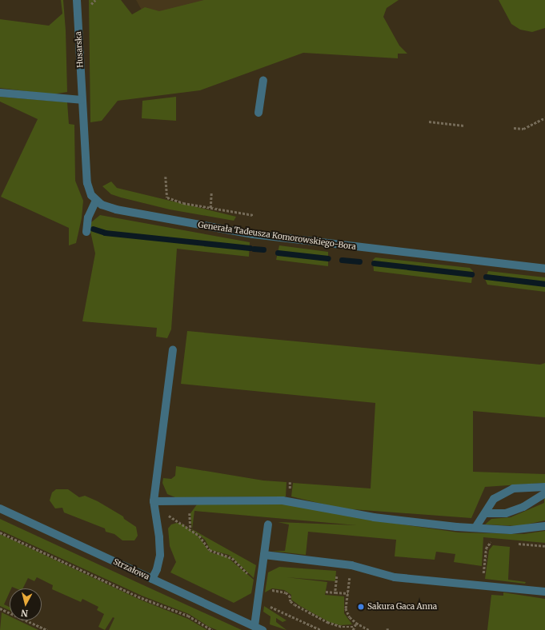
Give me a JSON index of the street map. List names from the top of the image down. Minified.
{"streets":{"street":["Husarska","Generała Tadeusza Komorowskiego-Bora","Strzałowa"]},"places":["Sakura Gaca Anna"],"north":"bottom"}
